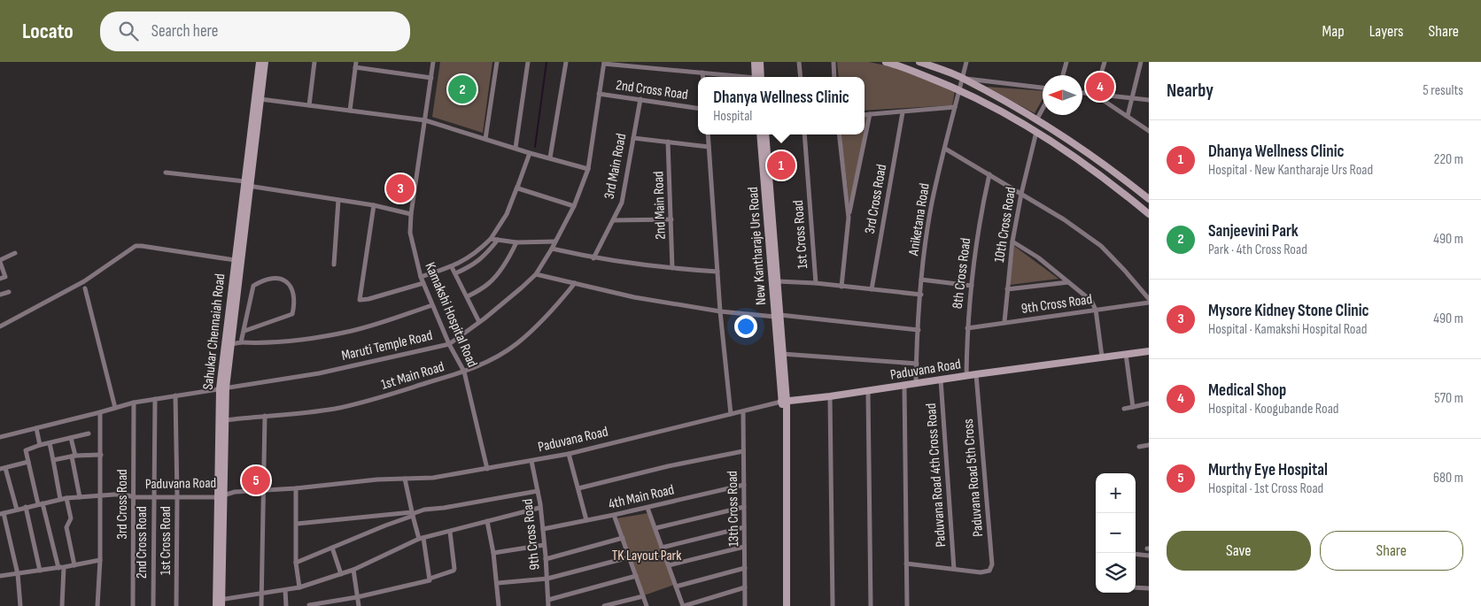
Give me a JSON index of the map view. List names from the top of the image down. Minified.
{"streets":{"main road":["New Kantharaje Urs Road","Sahukar Chennaiah Road","Paduvana Road"],"street":["2nd Cross Road","3rd Main Road","3rd Cross Road","2nd Main Road","Aniketana Road","10th Cross Road","1st Cross Road","8th Cross Road","9th Cross Road","Kamakshi Hospital Road","Maruti Temple Road","1st Main Road","Paduvana Road 4th Cross Road","Paduvana Road 5th Cross","4th Main Road","13th Cross Road"]},"crossings":[["2nd Cross Road","3rd Main Road"],["2nd Cross Road","Maruti Temple Road"],["2nd Cross Road","Paduvana Road"],["3rd Cross Road","Maruti Temple Road"],["3rd Cross Road","Paduvana Road"],["Aniketana Road","Paduvana Road"],["10th Cross Road","9th Cross Road"],["1st Cross Road","Maruti Temple Road"],["1st Cross Road","Paduvana Road"],["New Kantharaje Urs Road","Paduvana Road"],["8th Cross Road","9th Cross Road"],["8th Cross Road","Paduvana Road"],["9th Cross Road","Paduvana Road"],["9th Cross Road","4th Main Road"],["Kamakshi Hospital Road","Maruti Temple Road"],["Kamakshi Hospital Road","Paduvana Road"],["Kamakshi Hospital Road","1st Main Road"],["Sahukar Chennaiah Road","Maruti Temple Road"],["Sahukar Chennaiah Road","Paduvana Road"],["Sahukar Chennaiah Road","1st Main Road"],["Paduvana Road","Paduvana Road 4th Cross Road"],["Paduvana Road","Paduvana Road 5th Cross"],["Paduvana Road","13th Cross Road"],["Paduvana Road 4th Cross Road","Paduvana Road 5th Cross"],["4th Main Road","13th Cross Road"]],"parks":["TK Layout Park"],"north":"left","page":{"header":"Locato","search":"Search here","nav":["Map","Layers","Share"],"heading":["Nearby","5 results"],"pins":["4","2","1","3","5"],"popup":["Dhanya Wellness Clinic","Hospital"],"list":[{"mark":"1","name":"Dhanya Wellness Clinic","note":"Hospital · New Kantharaje Urs Road","value":"220 m"},{"mark":"2","name":"Sanjeevini Park","note":"Park · 4th Cross Road","value":"490 m"},{"mark":"3","name":"Mysore Kidney Stone Clinic","note":"Hospital · Kamakshi Hospital Road","value":"490 m"},{"mark":"4","name":"Medical Shop","note":"Hospital · Koogubande Road","value":"570 m"},{"mark":"5","name":"Murthy Eye Hospital","note":"Hospital · 1st Cross Road","value":"680 m"}],"map_buttons":["+","−"],"buttons":["Save","Share"]}}
